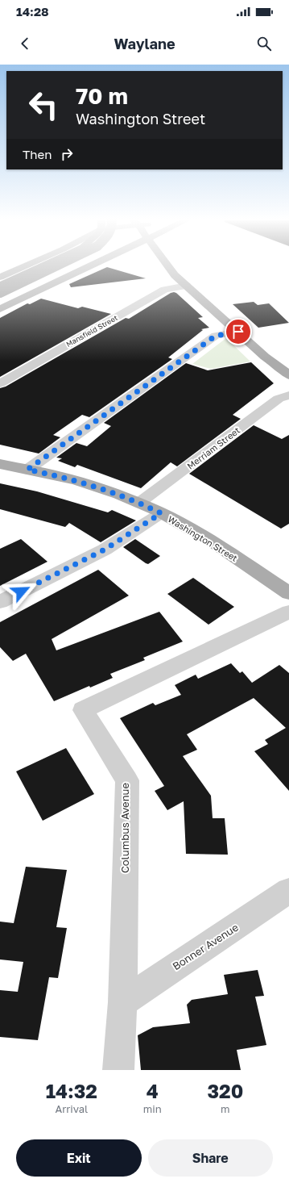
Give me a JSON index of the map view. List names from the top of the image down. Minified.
{"streets":{"main road":["Washington Street"],"street":["Mansfield Street","Merriam Street","Columbus Avenue","Bonner Avenue"]},"crossings":[["Merriam Street","Washington Street"],["Columbus Avenue","Bonner Avenue"]],"page":{"status":"14:28","header":"Waylane","turn":["70 m","Washington Street"],"then":"Then","eta":["14:32","Arrival","4","min","320","m"],"buttons":["Exit","Share"]}}
